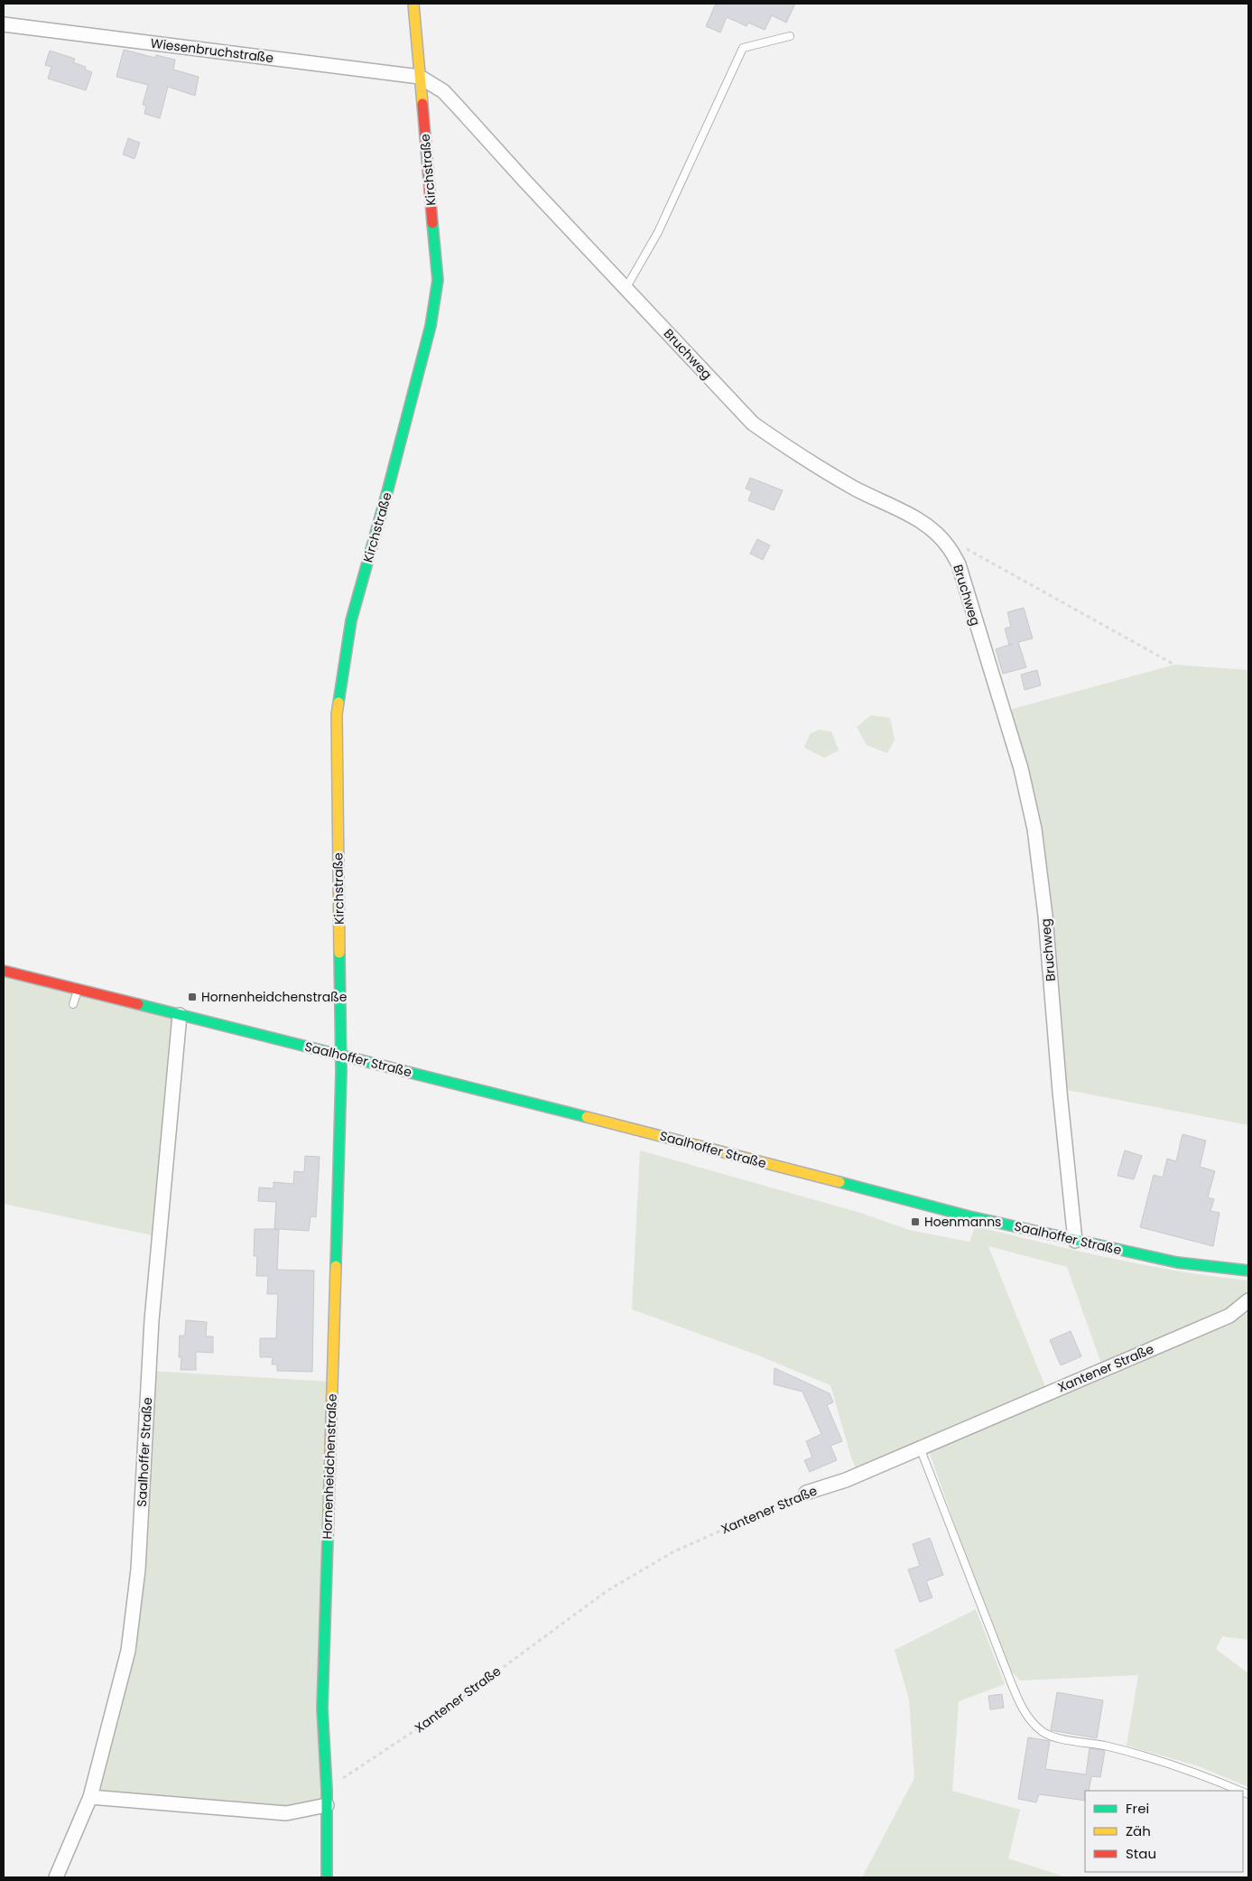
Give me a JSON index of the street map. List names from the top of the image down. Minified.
{"streets":{"street":["Wiesenbruchstraße","Kirchstraße","Bruchweg","Saalhoffer Straße","Xantener Straße","Hornenheidchenstraße"]},"crossings":[["Wiesenbruchstraße","Kirchstraße"],["Wiesenbruchstraße","Bruchweg"],["Kirchstraße","Bruchweg"],["Kirchstraße","Saalhoffer Straße"],["Kirchstraße","Hornenheidchenstraße"],["Bruchweg","Saalhoffer Straße"],["Saalhoffer Straße","Hornenheidchenstraße"],["Xantener Straße","Hornenheidchenstraße"]],"places":{"transit":["Hornenheidchenstraße","Hoenmanns"]},"legend":["Frei","Zäh","Stau"]}
